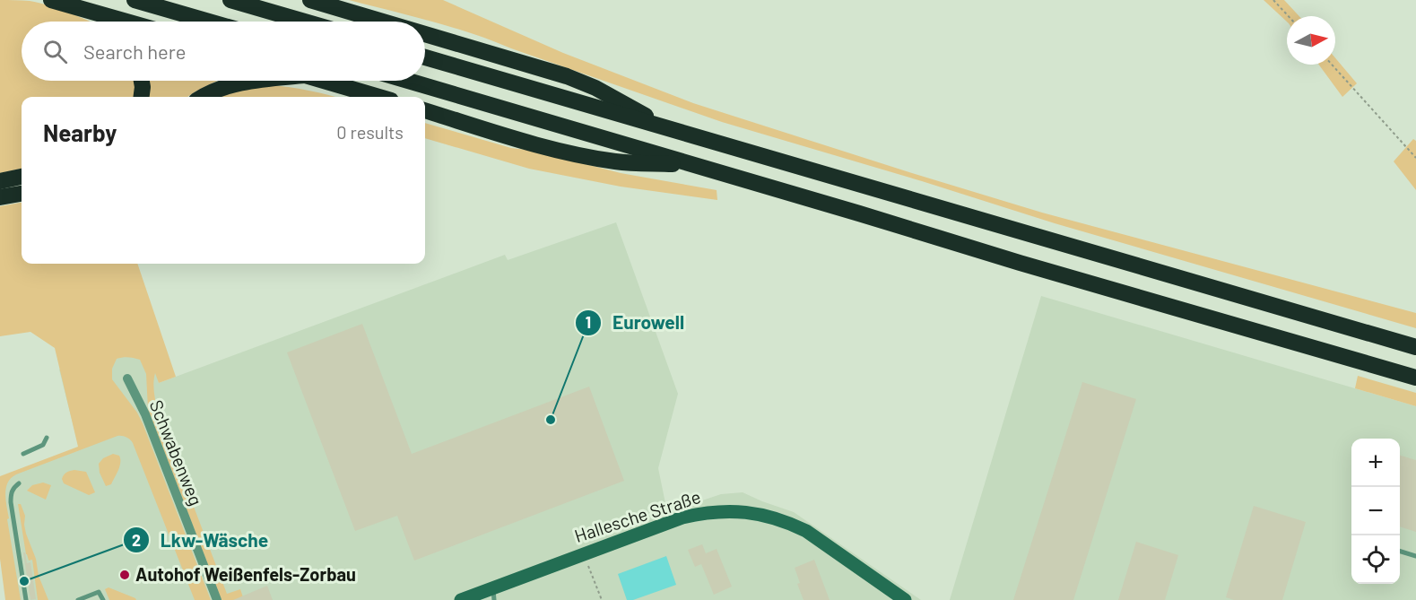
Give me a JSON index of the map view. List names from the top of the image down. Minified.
{"streets":{"street":["Schwabenweg","Hallesche Straße"]},"places":["Eurowell","Autohof Weißenfels-Zorbau","Lkw-Wäsche"],"north":"right","page":{"search":"Search here","heading":["Nearby","0 results"],"map_buttons":["+","−"]}}
